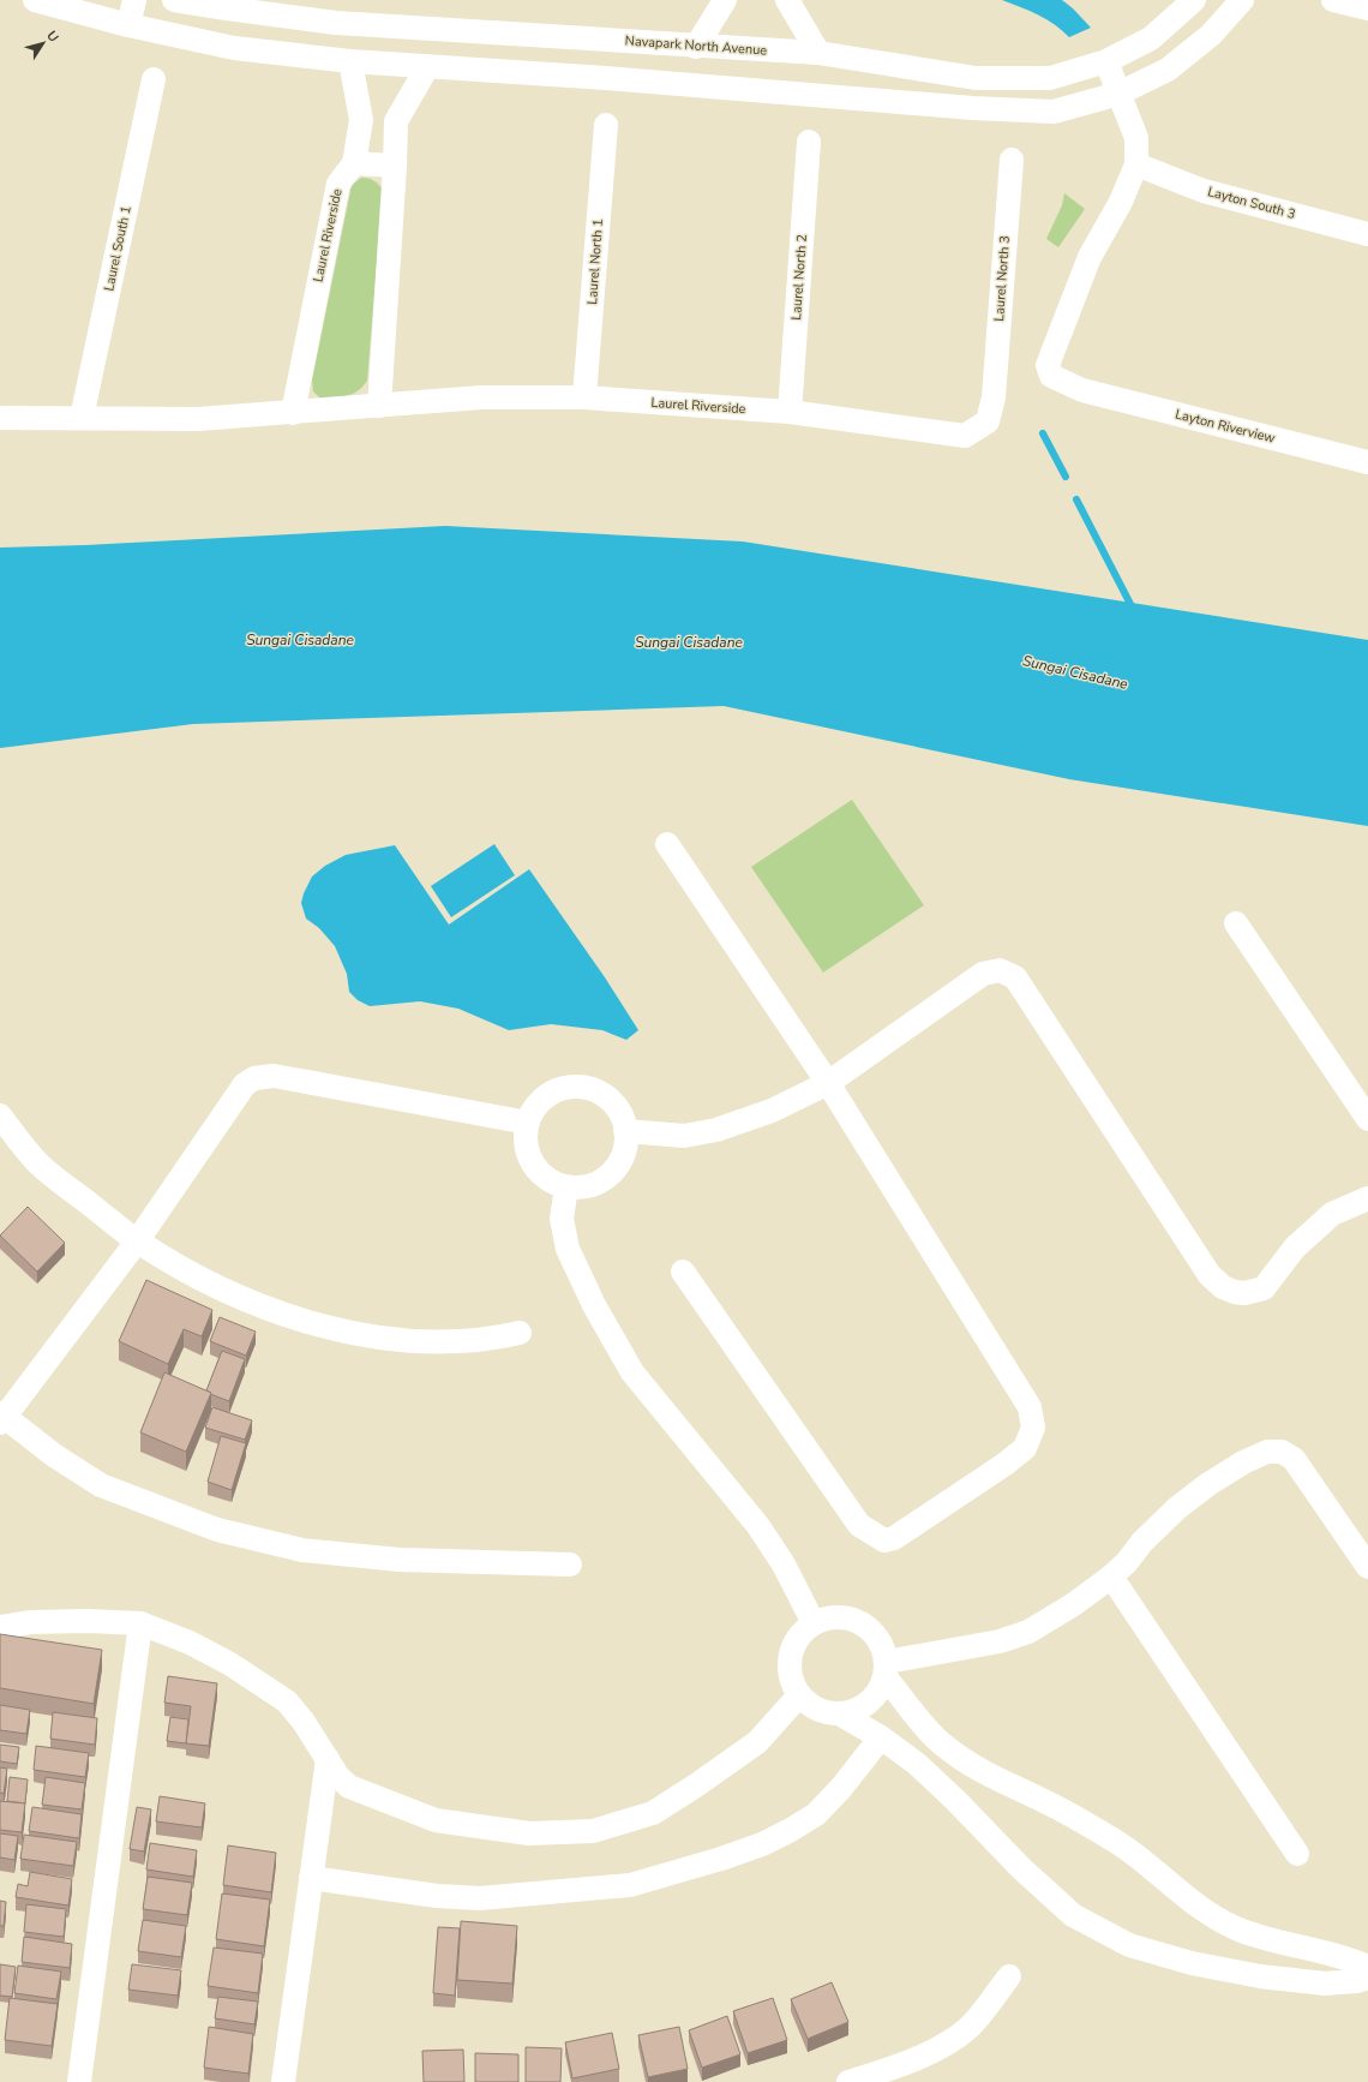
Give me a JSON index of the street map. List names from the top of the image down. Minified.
{"streets":{"street":["Navapark North Avenue","Layton South 3","Laurel Riverside","Laurel South 1","Laurel North 1","Laurel North 2","Laurel North 3","Layton Riverview"]},"crossings":[["Layton South 3","Layton Riverview"],["Laurel Riverside","Laurel South 1"],["Laurel Riverside","Laurel North 1"],["Laurel Riverside","Laurel North 2"],["Laurel Riverside","Laurel North 3"]],"water":["Sungai Cisadane"],"north":"top right"}
